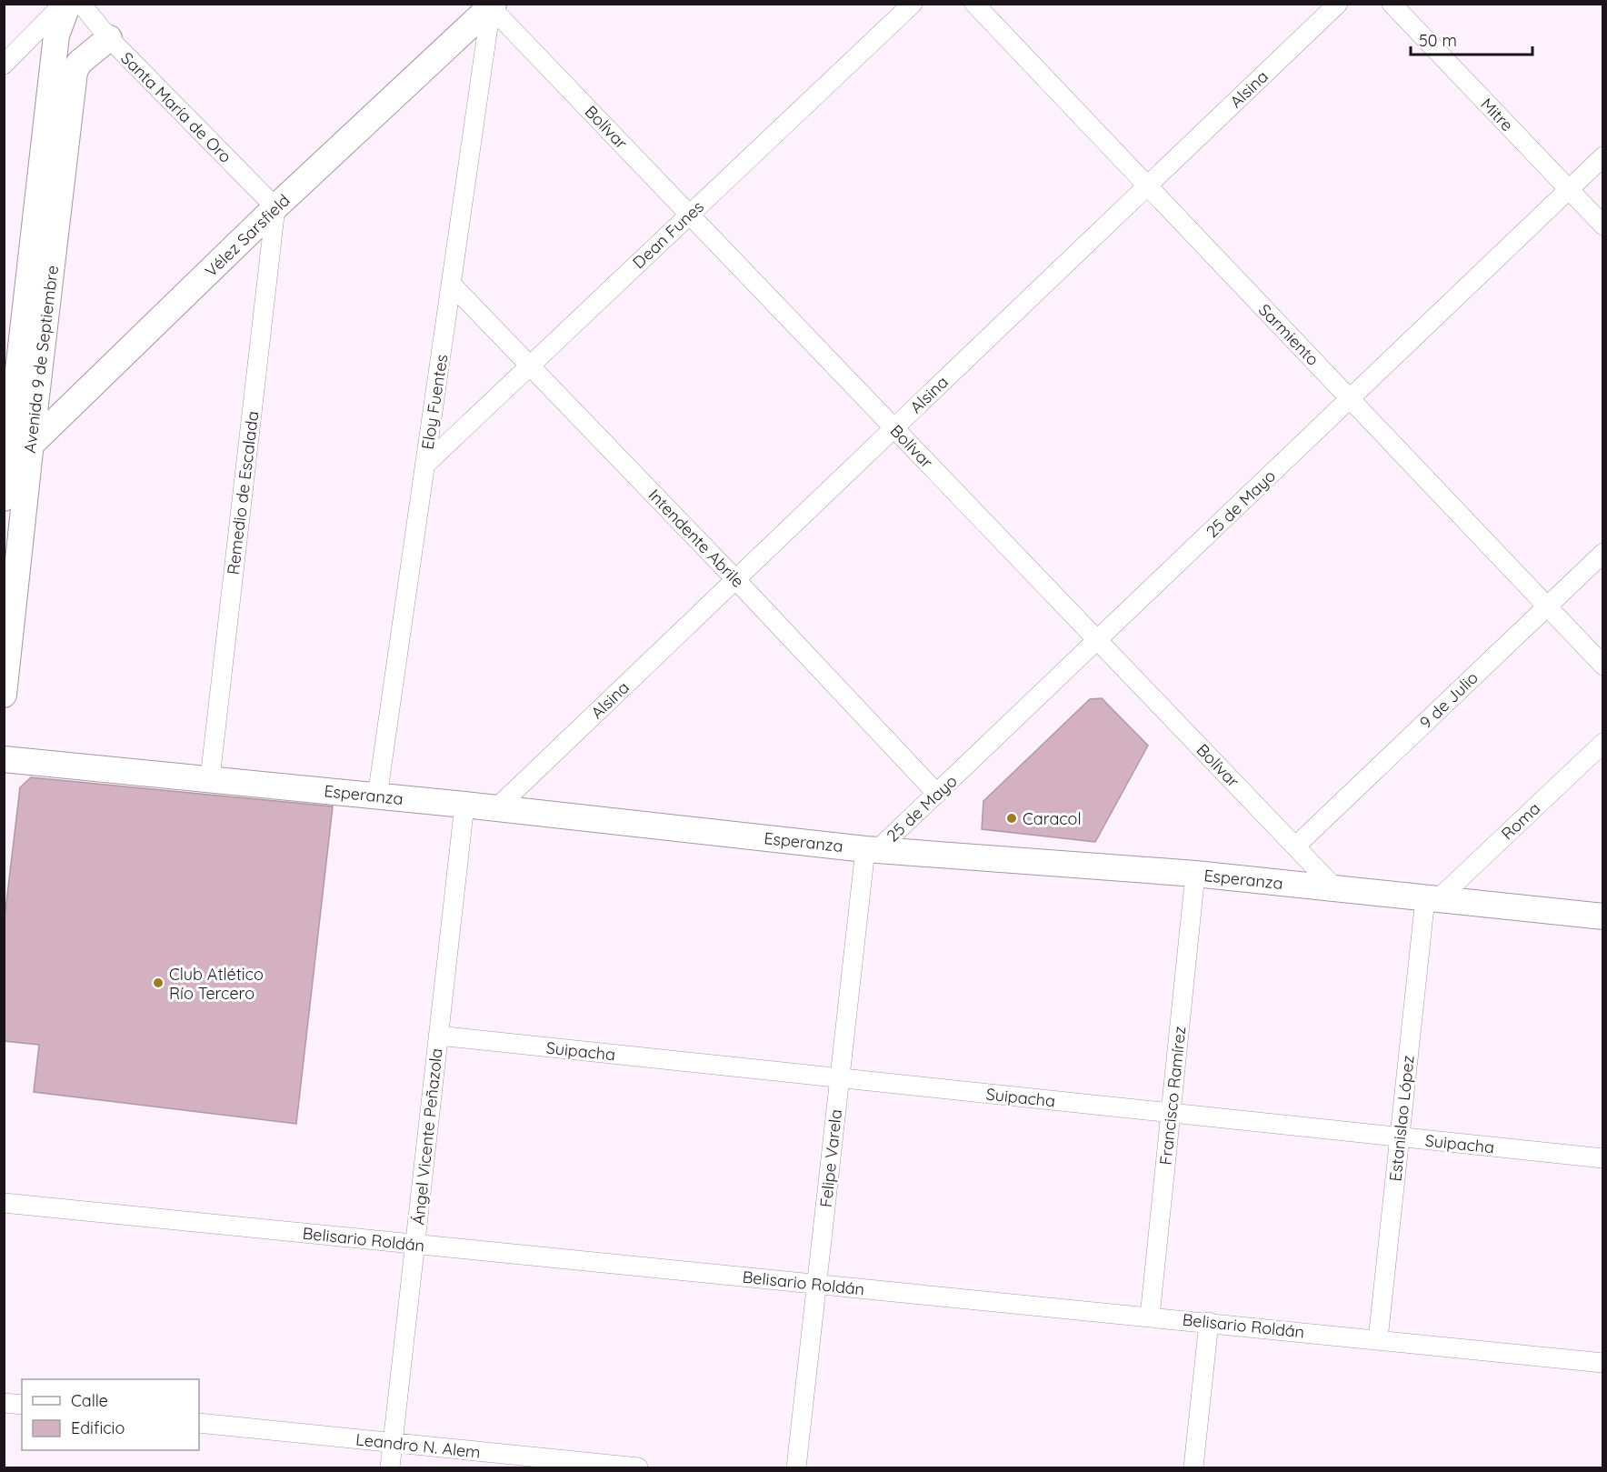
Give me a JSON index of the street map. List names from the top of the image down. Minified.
{"streets":{"main road":["Vélez Sarsfield","Avenida 9 de Septiembre","Esperanza"],"street":["Alsina","Santa María de Oro","Mitre","Bolívar","Dean Funes","Sarmiento","Eloy Fuentes","Remedio de Escalada","25 de Mayo","Intendente Abrile","9 de Julio","Roma","Suipacha","Francisco Ramírez","Estanislao López","Ángel Vicente Peñazola","Felipe Varela","Belisario Roldán","Leandro N. Alem"]},"crossings":[["Alsina","Bolívar"],["Alsina","Sarmiento"],["Alsina","Intendente Abrile"],["Alsina","Esperanza"],["Santa María de Oro","Vélez Sarsfield"],["Santa María de Oro","Avenida 9 de Septiembre"],["Santa María de Oro","Remedio de Escalada"],["Mitre","25 de Mayo"],["Bolívar","Dean Funes"],["Bolívar","Vélez Sarsfield"],["Bolívar","Eloy Fuentes"],["Bolívar","25 de Mayo"],["Bolívar","9 de Julio"],["Bolívar","Esperanza"],["Dean Funes","Eloy Fuentes"],["Dean Funes","Intendente Abrile"],["Vélez Sarsfield","Avenida 9 de Septiembre"],["Vélez Sarsfield","Eloy Fuentes"],["Vélez Sarsfield","Remedio de Escalada"],["Sarmiento","25 de Mayo"],["Sarmiento","9 de Julio"],["Eloy Fuentes","Intendente Abrile"],["Eloy Fuentes","Esperanza"],["Remedio de Escalada","Esperanza"],["25 de Mayo","Intendente Abrile"],["25 de Mayo","Esperanza"],["25 de Mayo","Felipe Varela"],["Esperanza","Roma"],["Esperanza","Francisco Ramírez"],["Esperanza","Estanislao López"],["Esperanza","Ángel Vicente Peñazola"],["Esperanza","Felipe Varela"],["Roma","Estanislao López"],["Suipacha","Francisco Ramírez"],["Suipacha","Estanislao López"],["Suipacha","Ángel Vicente Peñazola"],["Suipacha","Felipe Varela"],["Francisco Ramírez","Belisario Roldán"],["Estanislao López","Belisario Roldán"],["Ángel Vicente Peñazola","Belisario Roldán"],["Ángel Vicente Peñazola","Leandro N. Alem"],["Felipe Varela","Belisario Roldán"]],"places":["Caracol","Club Atlético Río Tercero"],"legend":["Calle","Edificio"],"scale_bar":"50 m"}
